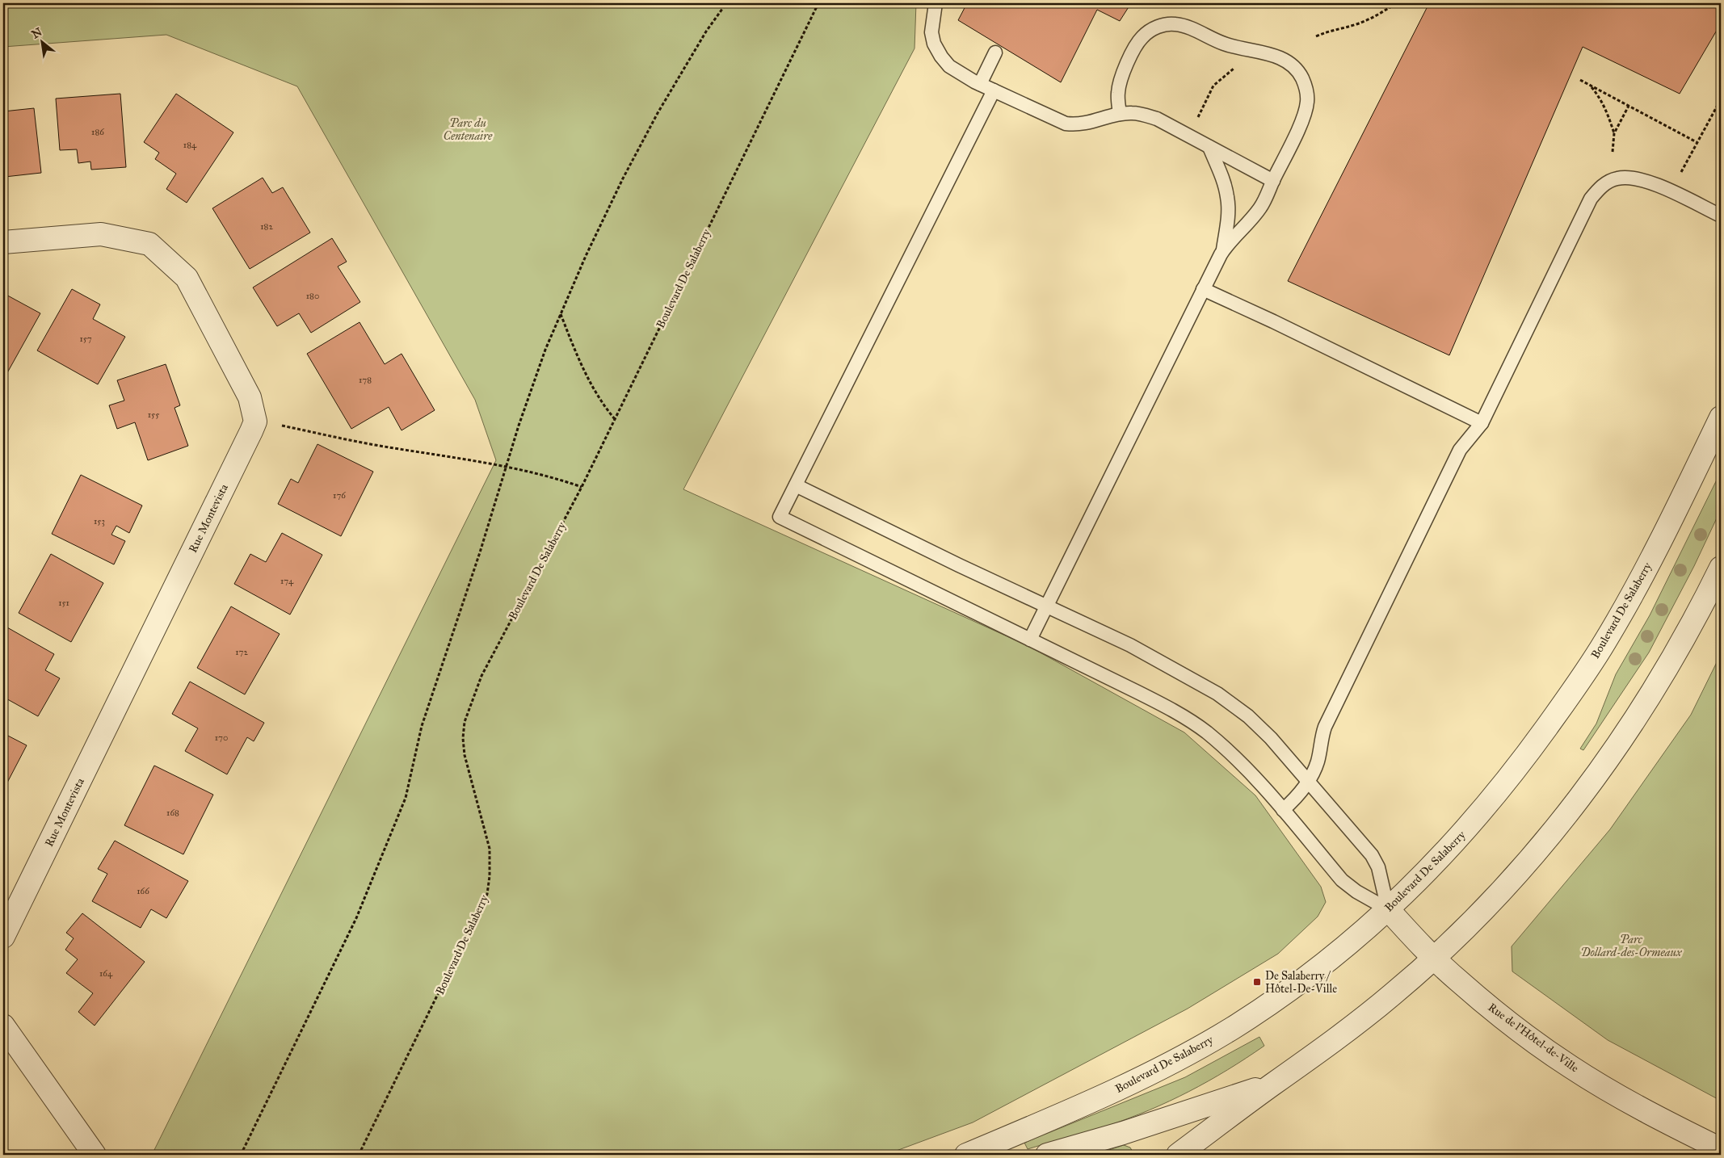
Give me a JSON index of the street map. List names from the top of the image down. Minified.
{"streets":{"street":["Boulevard De Salaberry","Rue Montevista","Rue de l'Hôtel-de-Ville"]},"crossings":[["Boulevard De Salaberry","Rue de l'Hôtel-de-Ville"]],"parks":["Parc du Centenaire","Parc Dollard-des-Ormeaux"],"places":{"transit":["De Salaberry / Hôtel-De-Ville"]},"house_numbers":["186","184","182","180","157","178","155","176","153","174","151","172","170","168","166","164"],"north":"top left"}
